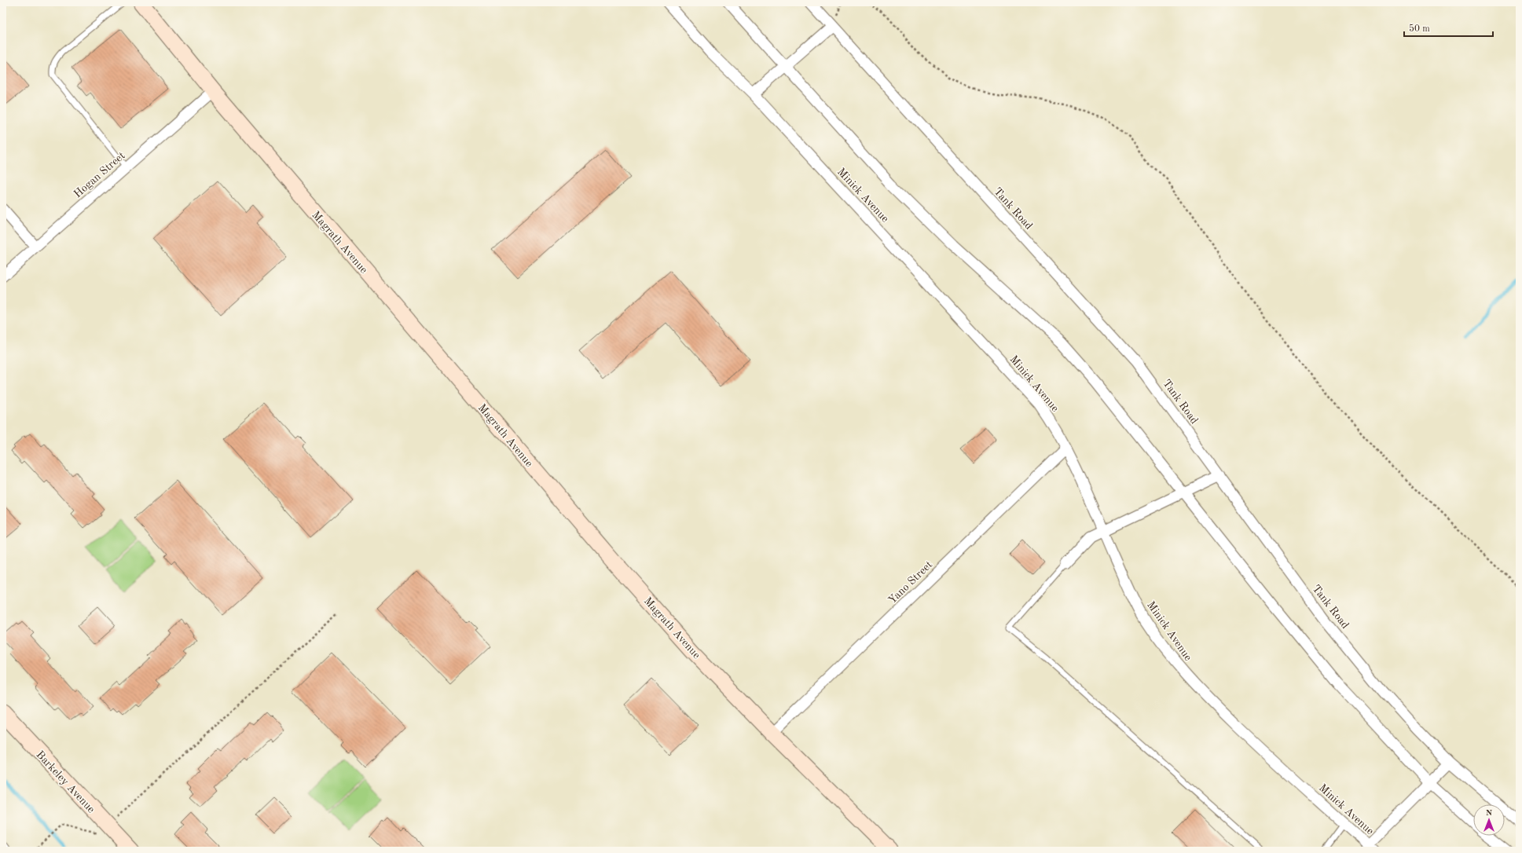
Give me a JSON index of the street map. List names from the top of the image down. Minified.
{"streets":{"main road":["Magrath Avenue","Barkeley Avenue"],"street":["Hogan Street","Minick Avenue","Tank Road","Yano Street"]},"crossings":[["Hogan Street","Magrath Avenue"],["Minick Avenue","Yano Street"],["Magrath Avenue","Yano Street"]],"scale_bar":"50 m","north":"top"}
